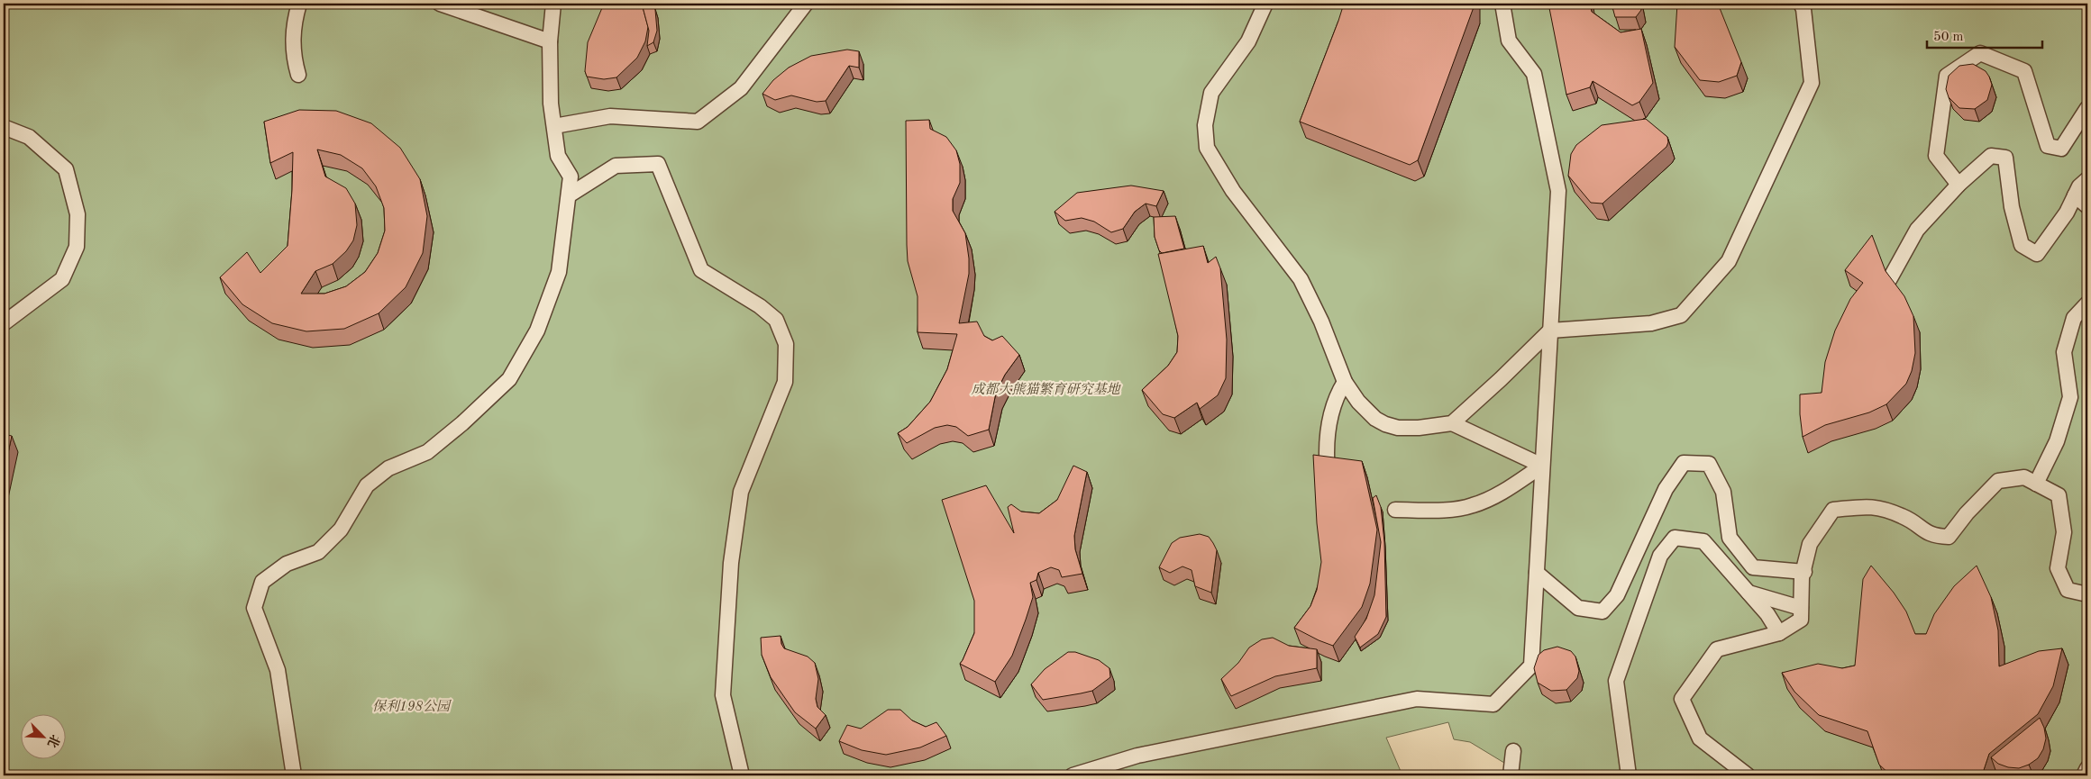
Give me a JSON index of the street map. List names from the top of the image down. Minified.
{"parks":["成都大熊猫繁育研究基地","保利198公园"],"scale_bar":"50 m","north":"bottom right"}
